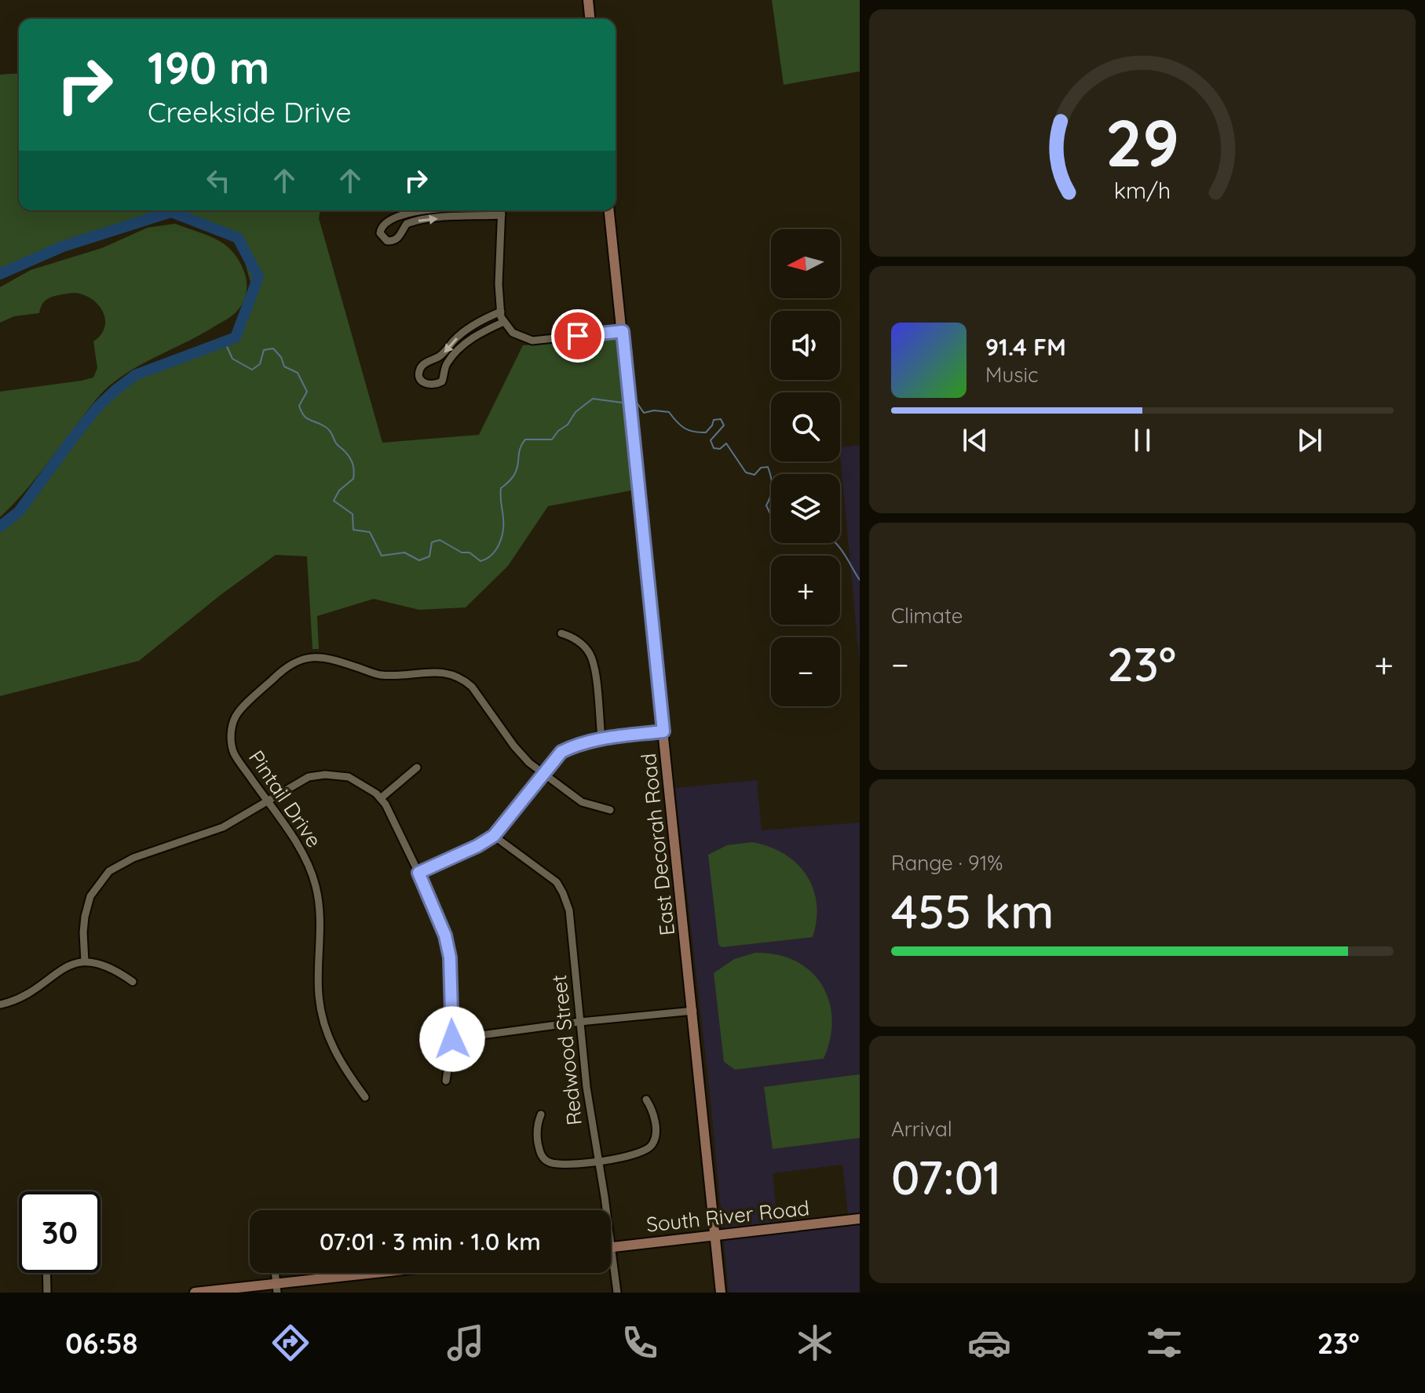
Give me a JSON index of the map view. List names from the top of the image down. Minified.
{"streets":{"street":["Pintail Drive","East Decorah Road","Redwood Street","South River Road"]},"crossings":[["East Decorah Road","South River Road"],["Redwood Street","South River Road"]],"north":"left","page":{"turn":["190 m","Creekside Drive"],"map_buttons":["+","−"],"song":["91.4 FM","Music"],"tile":["Climate",["Range · 91%","455 km"],["Arrival","07:01"]],"heat":["−","23°","+"],"limit":"30","trip":"07:01 · 3 min · 1.0 km","tabs":["06:58","23°"],"gauge":["29","km/h"]}}
